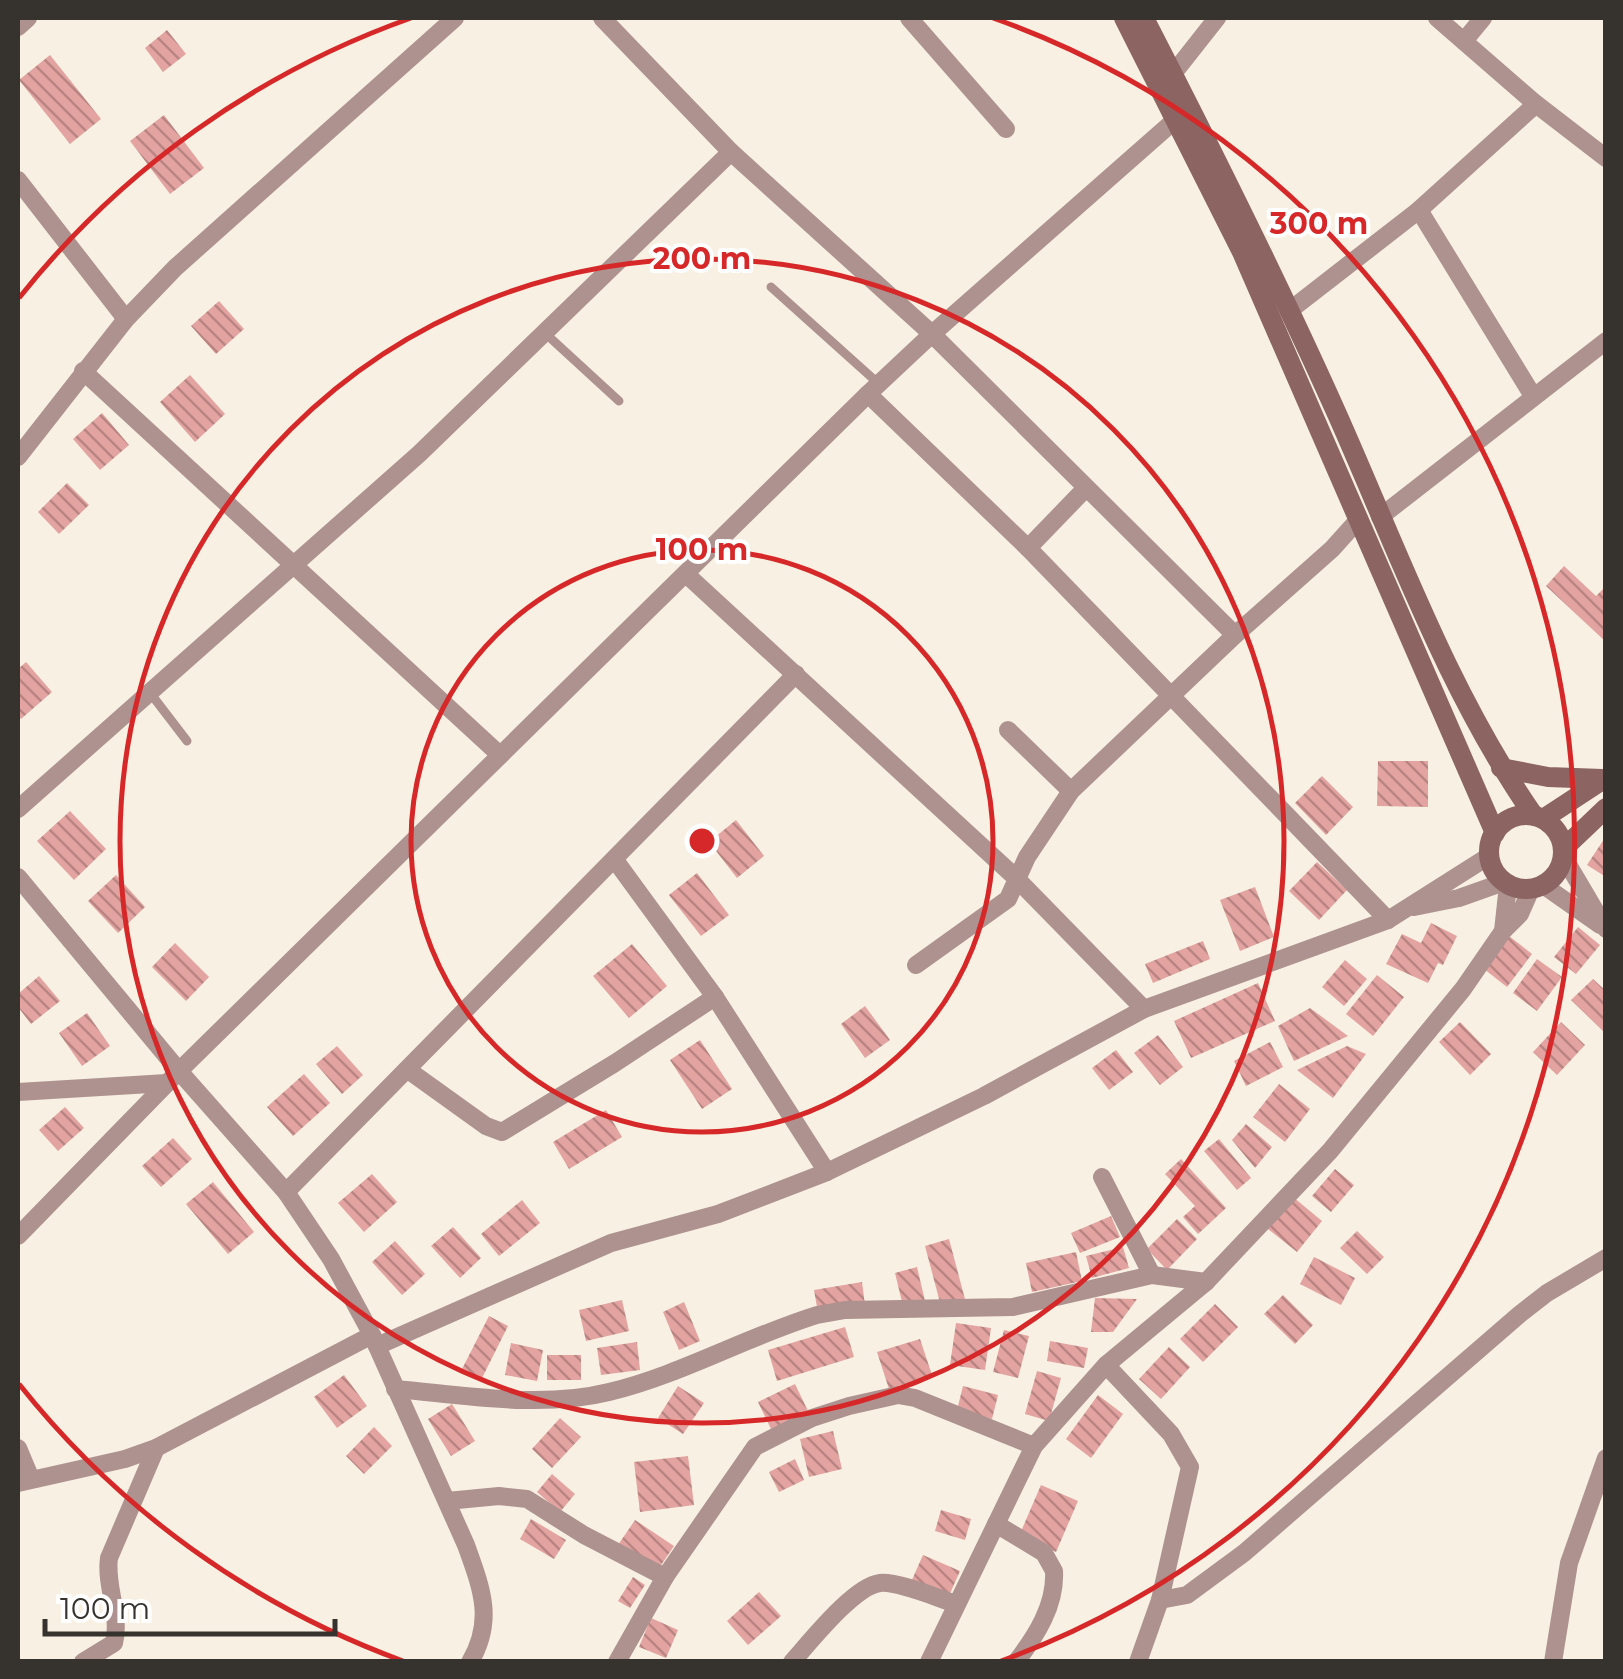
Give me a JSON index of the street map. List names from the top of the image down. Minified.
{"scale_bar":"100 m","rings":["300 m","200 m","100 m"]}
